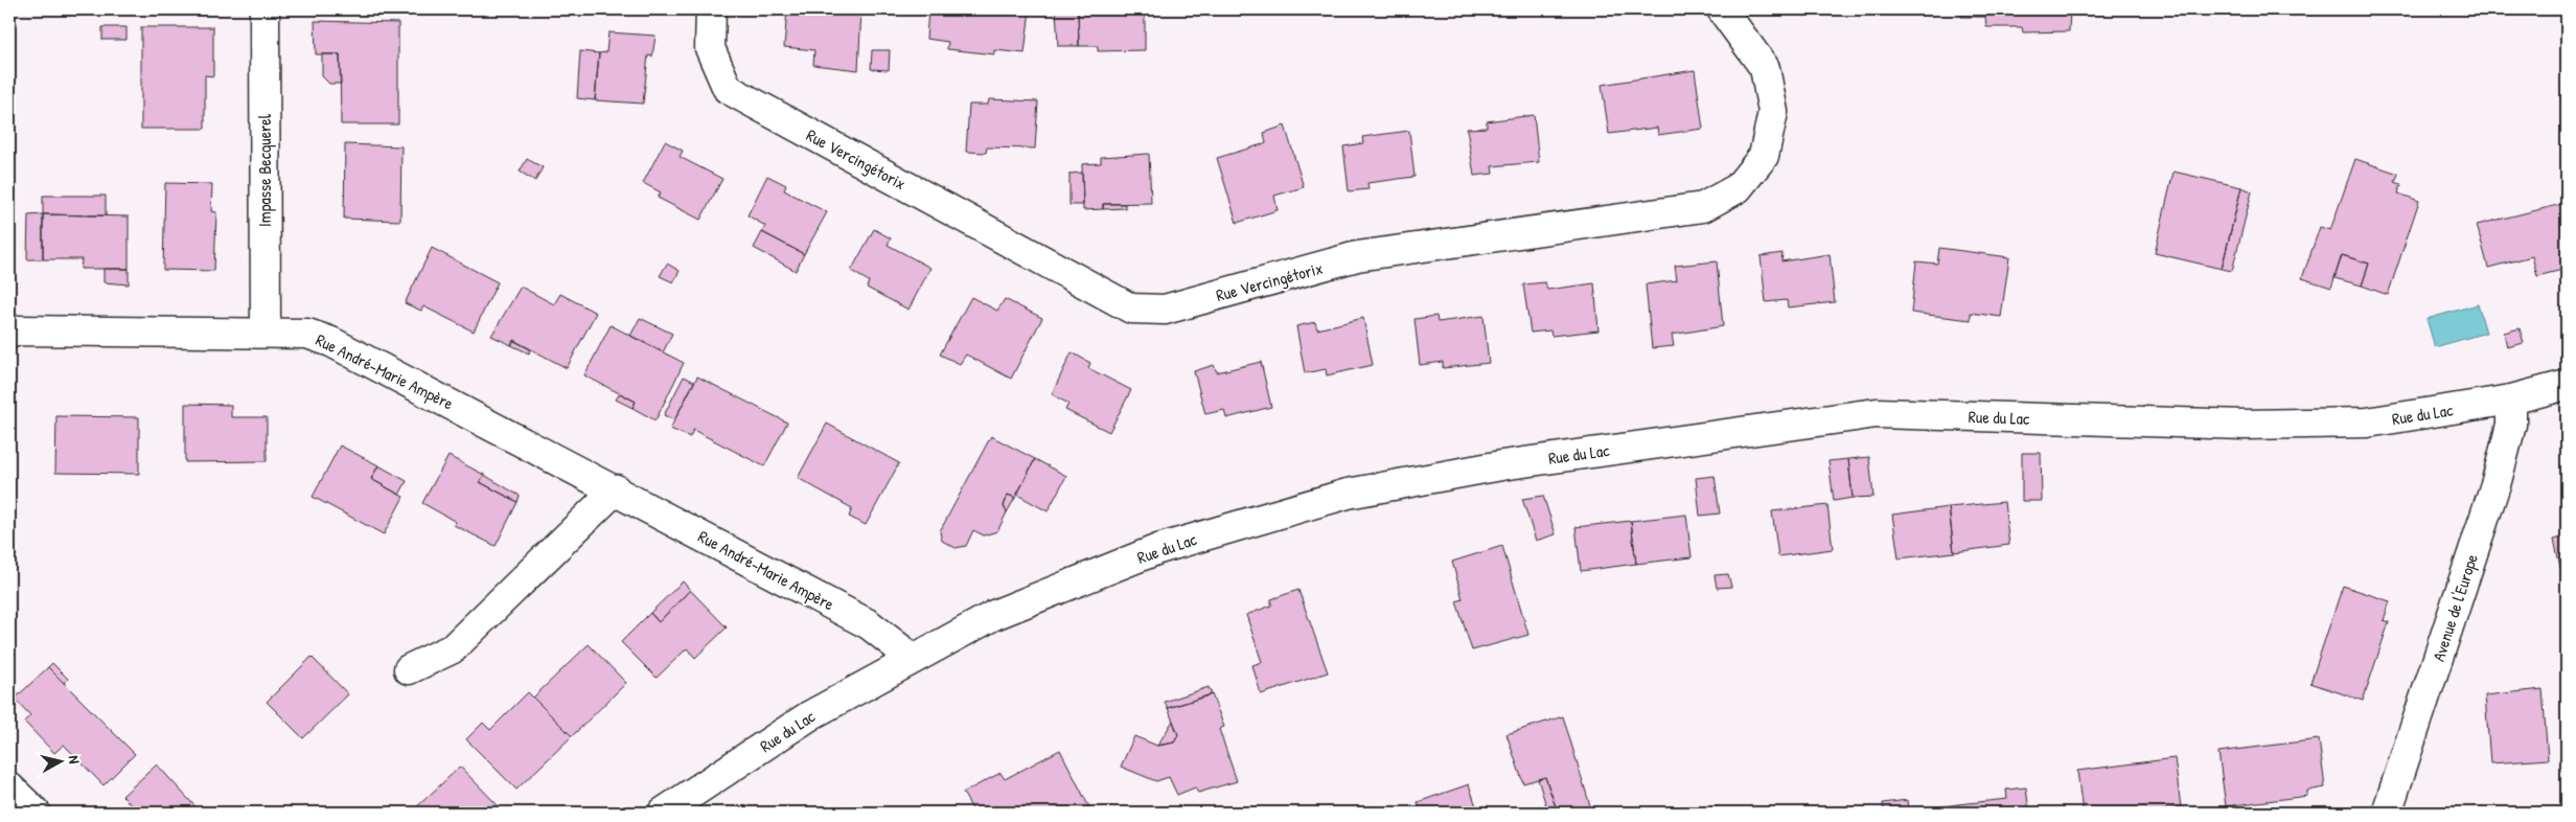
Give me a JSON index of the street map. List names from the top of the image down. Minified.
{"streets":{"street":["Rue Vercingétorix","Impasse Becquerel","Rue André-Marie Ampère","Rue du Lac","Avenue de l'Europe"]},"crossings":[["Impasse Becquerel","Rue André-Marie Ampère"],["Rue André-Marie Ampère","Rue du Lac"],["Rue du Lac","Avenue de l'Europe"]],"north":"right"}
